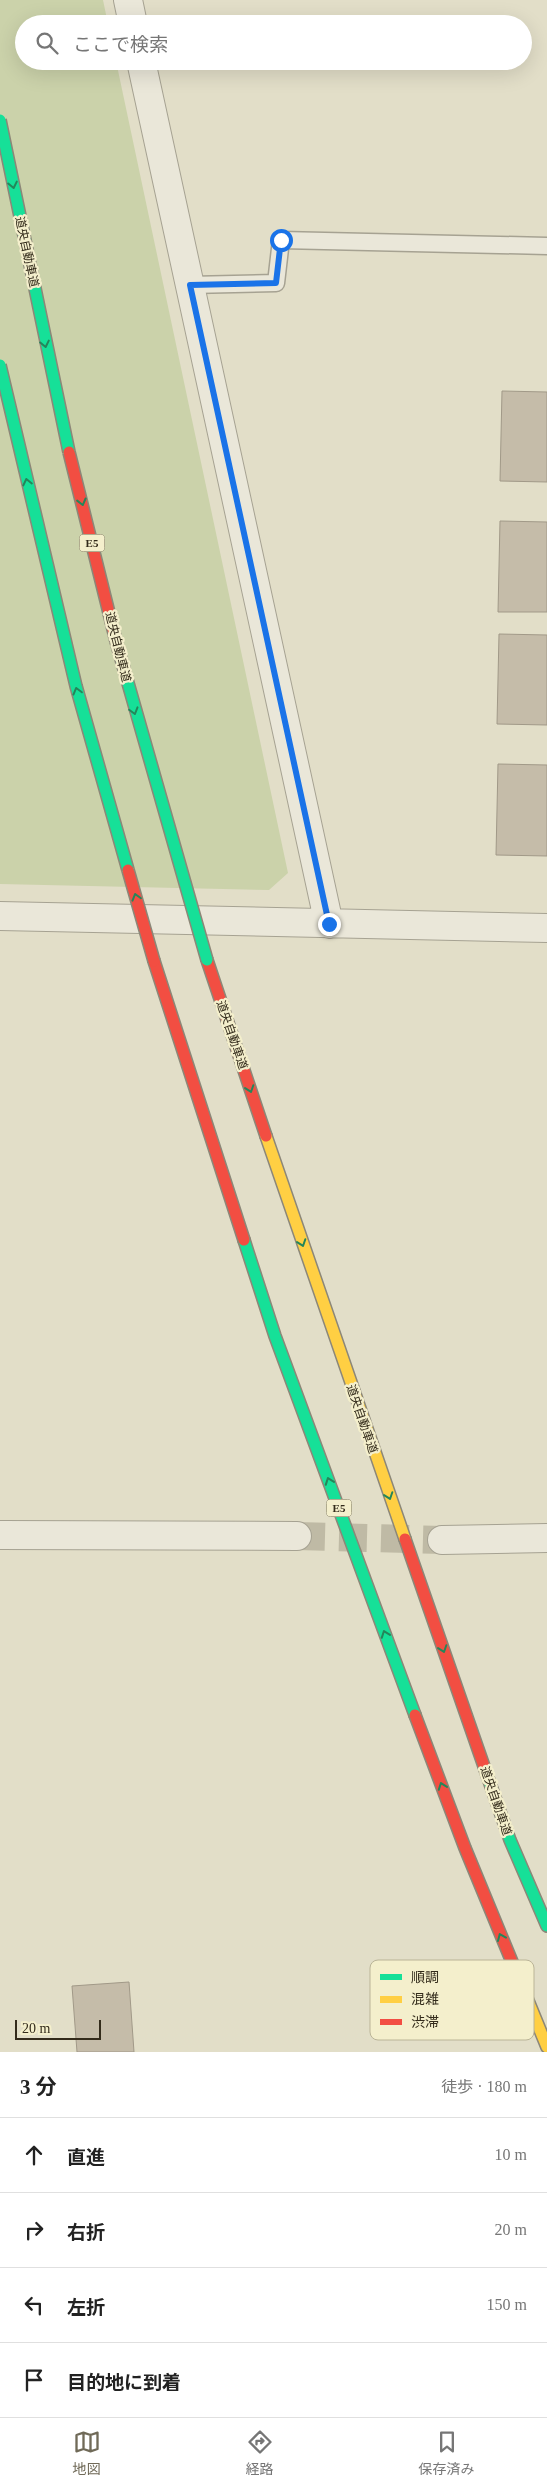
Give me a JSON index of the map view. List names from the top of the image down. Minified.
{"streets":{"highway":["道央自動車道","E5"]},"legend":["順調","混雑","渋滞"],"scale_bar":"20 m","page":{"search":"ここで検索","scale":"20 m","heading":["3 分","徒歩 · 180 m"],"list":[["直進","10 m"],["右折","20 m"],["左折","150 m"],"目的地に到着"],"nav":["地図","経路","保存済み"]}}
